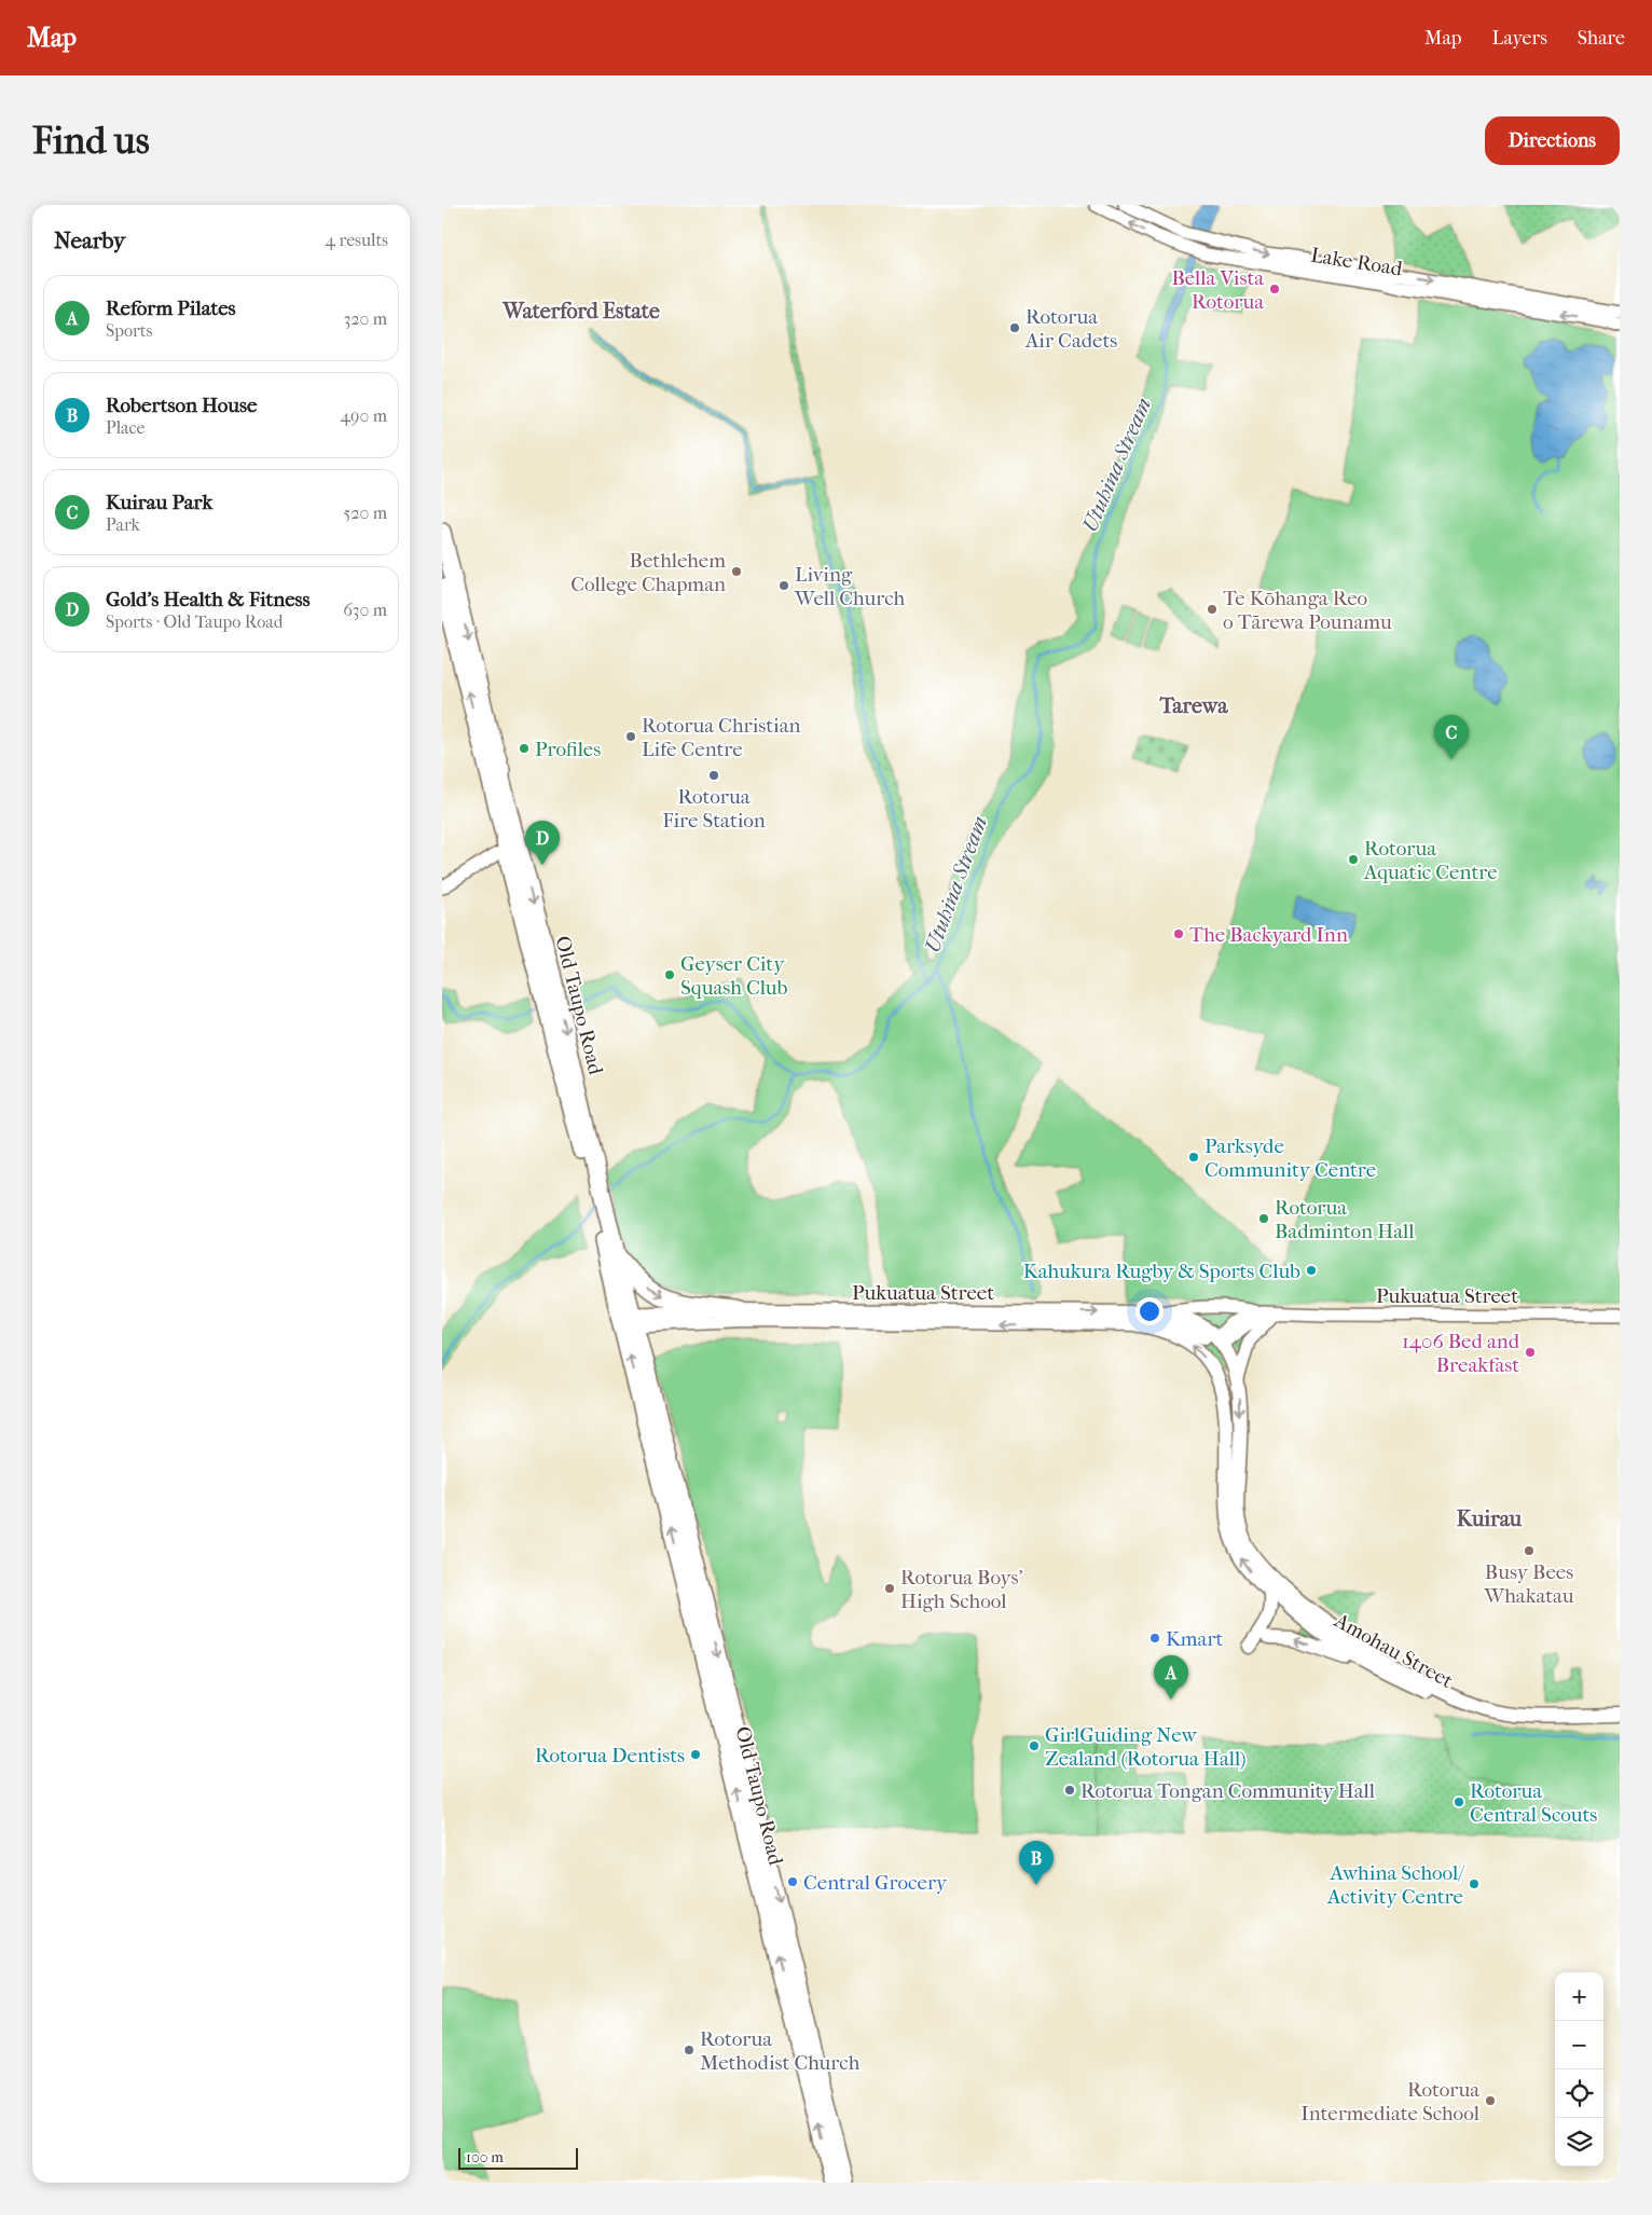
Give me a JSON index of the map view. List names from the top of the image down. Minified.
{"streets":{"highway":["Old Taupo Road"],"main road":["Lake Road","Pukuatua Street","Amohau Street"]},"crossings":[["Old Taupo Road","Pukuatua Street"],["Pukuatua Street","Amohau Street"]],"districts":["Waterford Estate","Tarewa","Kuirau"],"water":["Utuhina Stream"],"places":["Bella Vista Rotorua","Rotorua Air Cadets","Bethlehem College Chapman","Living Well Church","Te Kōhanga Reo o Tārewa Pounamu","Rotorua Christian Life Centre","Profiles","Rotorua Fire Station","Rotorua Aquatic Centre","The Backyard Inn","Geyser City Squash Club","Parksyde Community Centre","Rotorua Badminton Hall","Kahukura Rugby & Sports Club","1406 Bed and Breakfast","Busy Bees Whakatau","Rotorua Boys' High School","Kmart","GirlGuiding New Zealand (Rotorua Hall)","Rotorua Dentists","Rotorua Tongan Community Hall","Rotorua Central Scouts","Central Grocery","Awhina School/ Activity Centre","Rotorua Methodist Church","Rotorua Intermediate School"],"scale_bar":"100 m","page":{"header":"Map","nav":["Map","Layers","Share"],"buttons":"Directions","title":"Find us","heading":["Nearby","4 results"],"list":[{"mark":"A","name":"Reform Pilates","note":"Sports","value":"320 m"},{"mark":"B","name":"Robertson House","note":"Place","value":"490 m"},{"mark":"C","name":"Kuirau Park","note":"Park","value":"520 m"},{"mark":"D","name":"Gold's Health & Fitness","note":"Sports · Old Taupo Road","value":"630 m"}],"pins":["C","D","A","B"],"map_buttons":["+","−"],"scale":"100 m"}}
